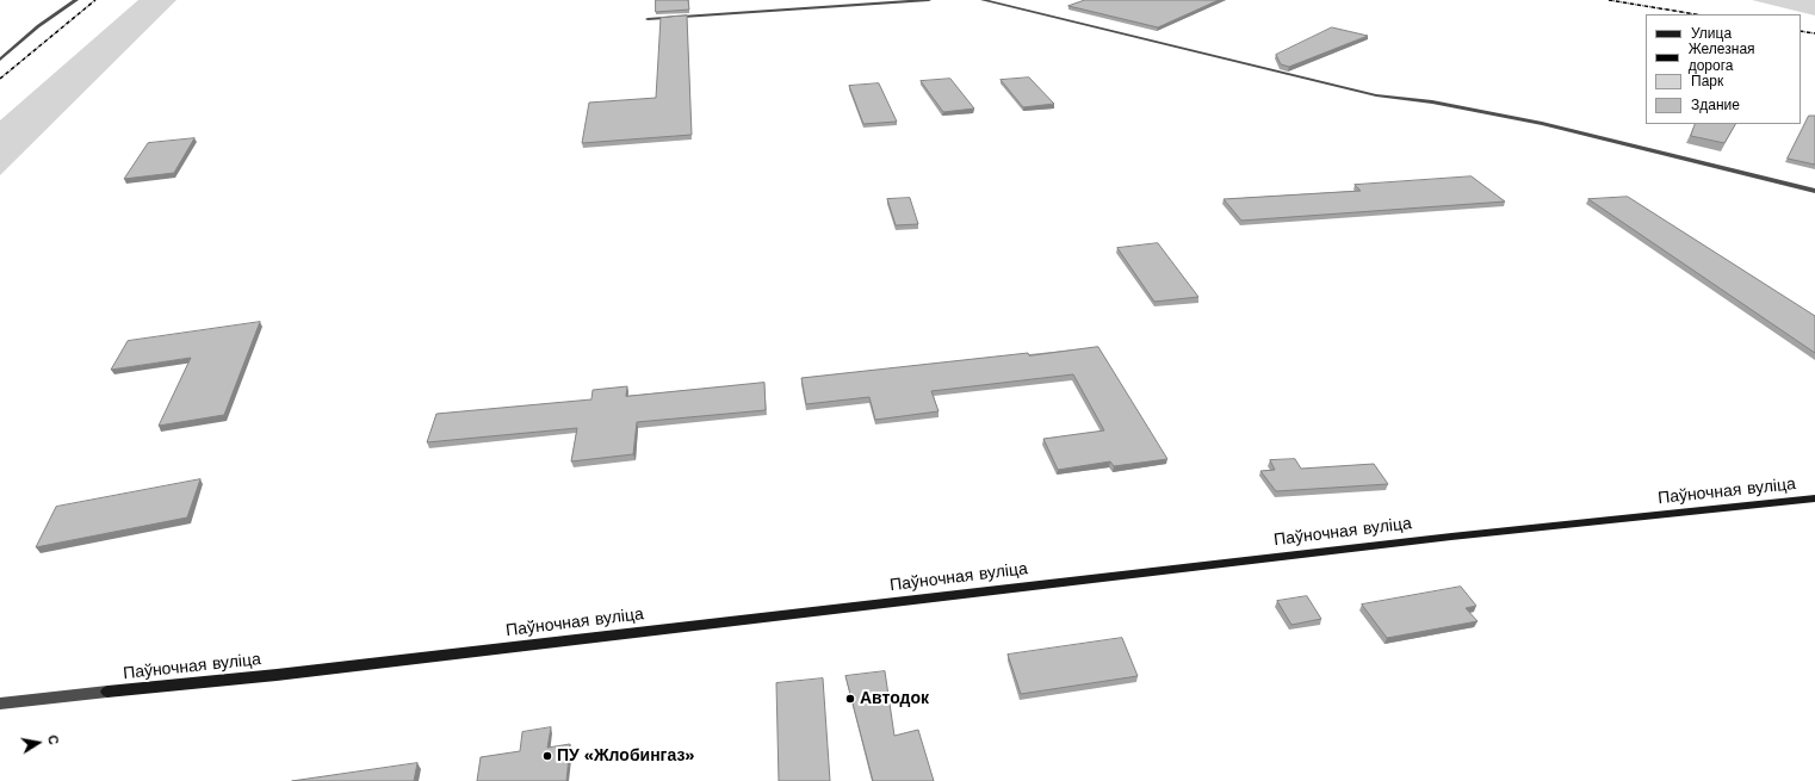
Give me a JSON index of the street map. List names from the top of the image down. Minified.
{"streets":{"street":["Паўночная вуліца"]},"places":["Автодок","ПУ «Жлобингаз»"],"legend":["Улица","Железная дорога","Парк","Здание"],"north":"right"}
